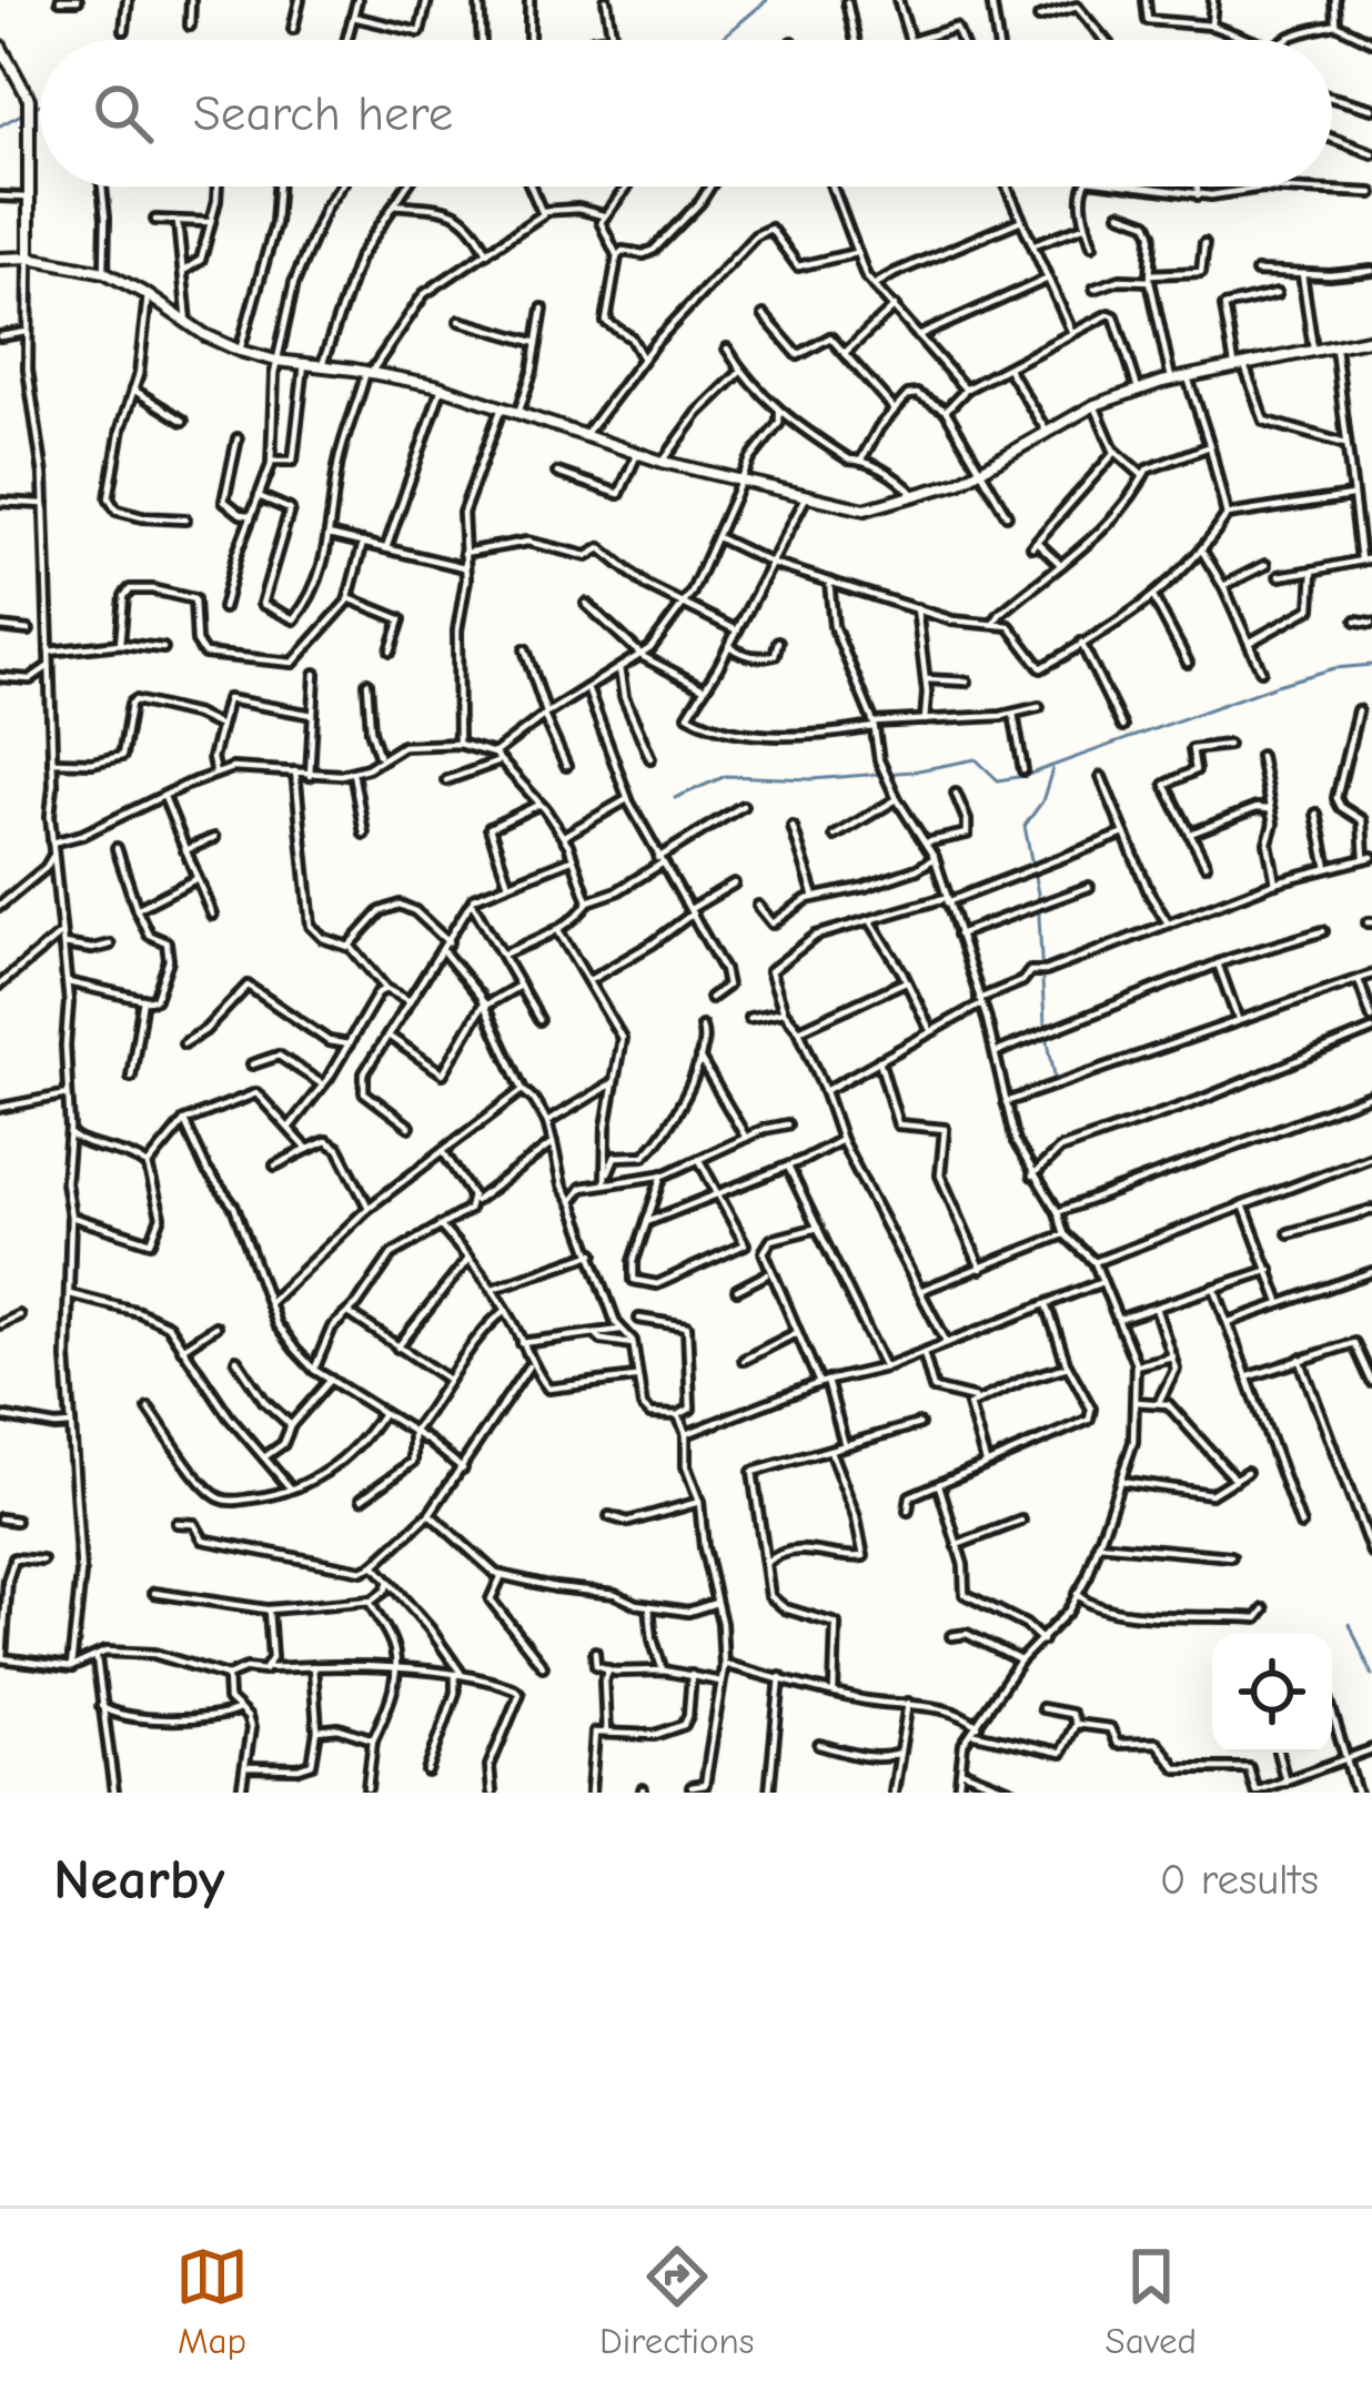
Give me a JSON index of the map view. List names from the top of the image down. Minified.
{"page":{"search":"Search here","heading":["Nearby","0 results"],"nav":["Map","Directions","Saved"]}}
